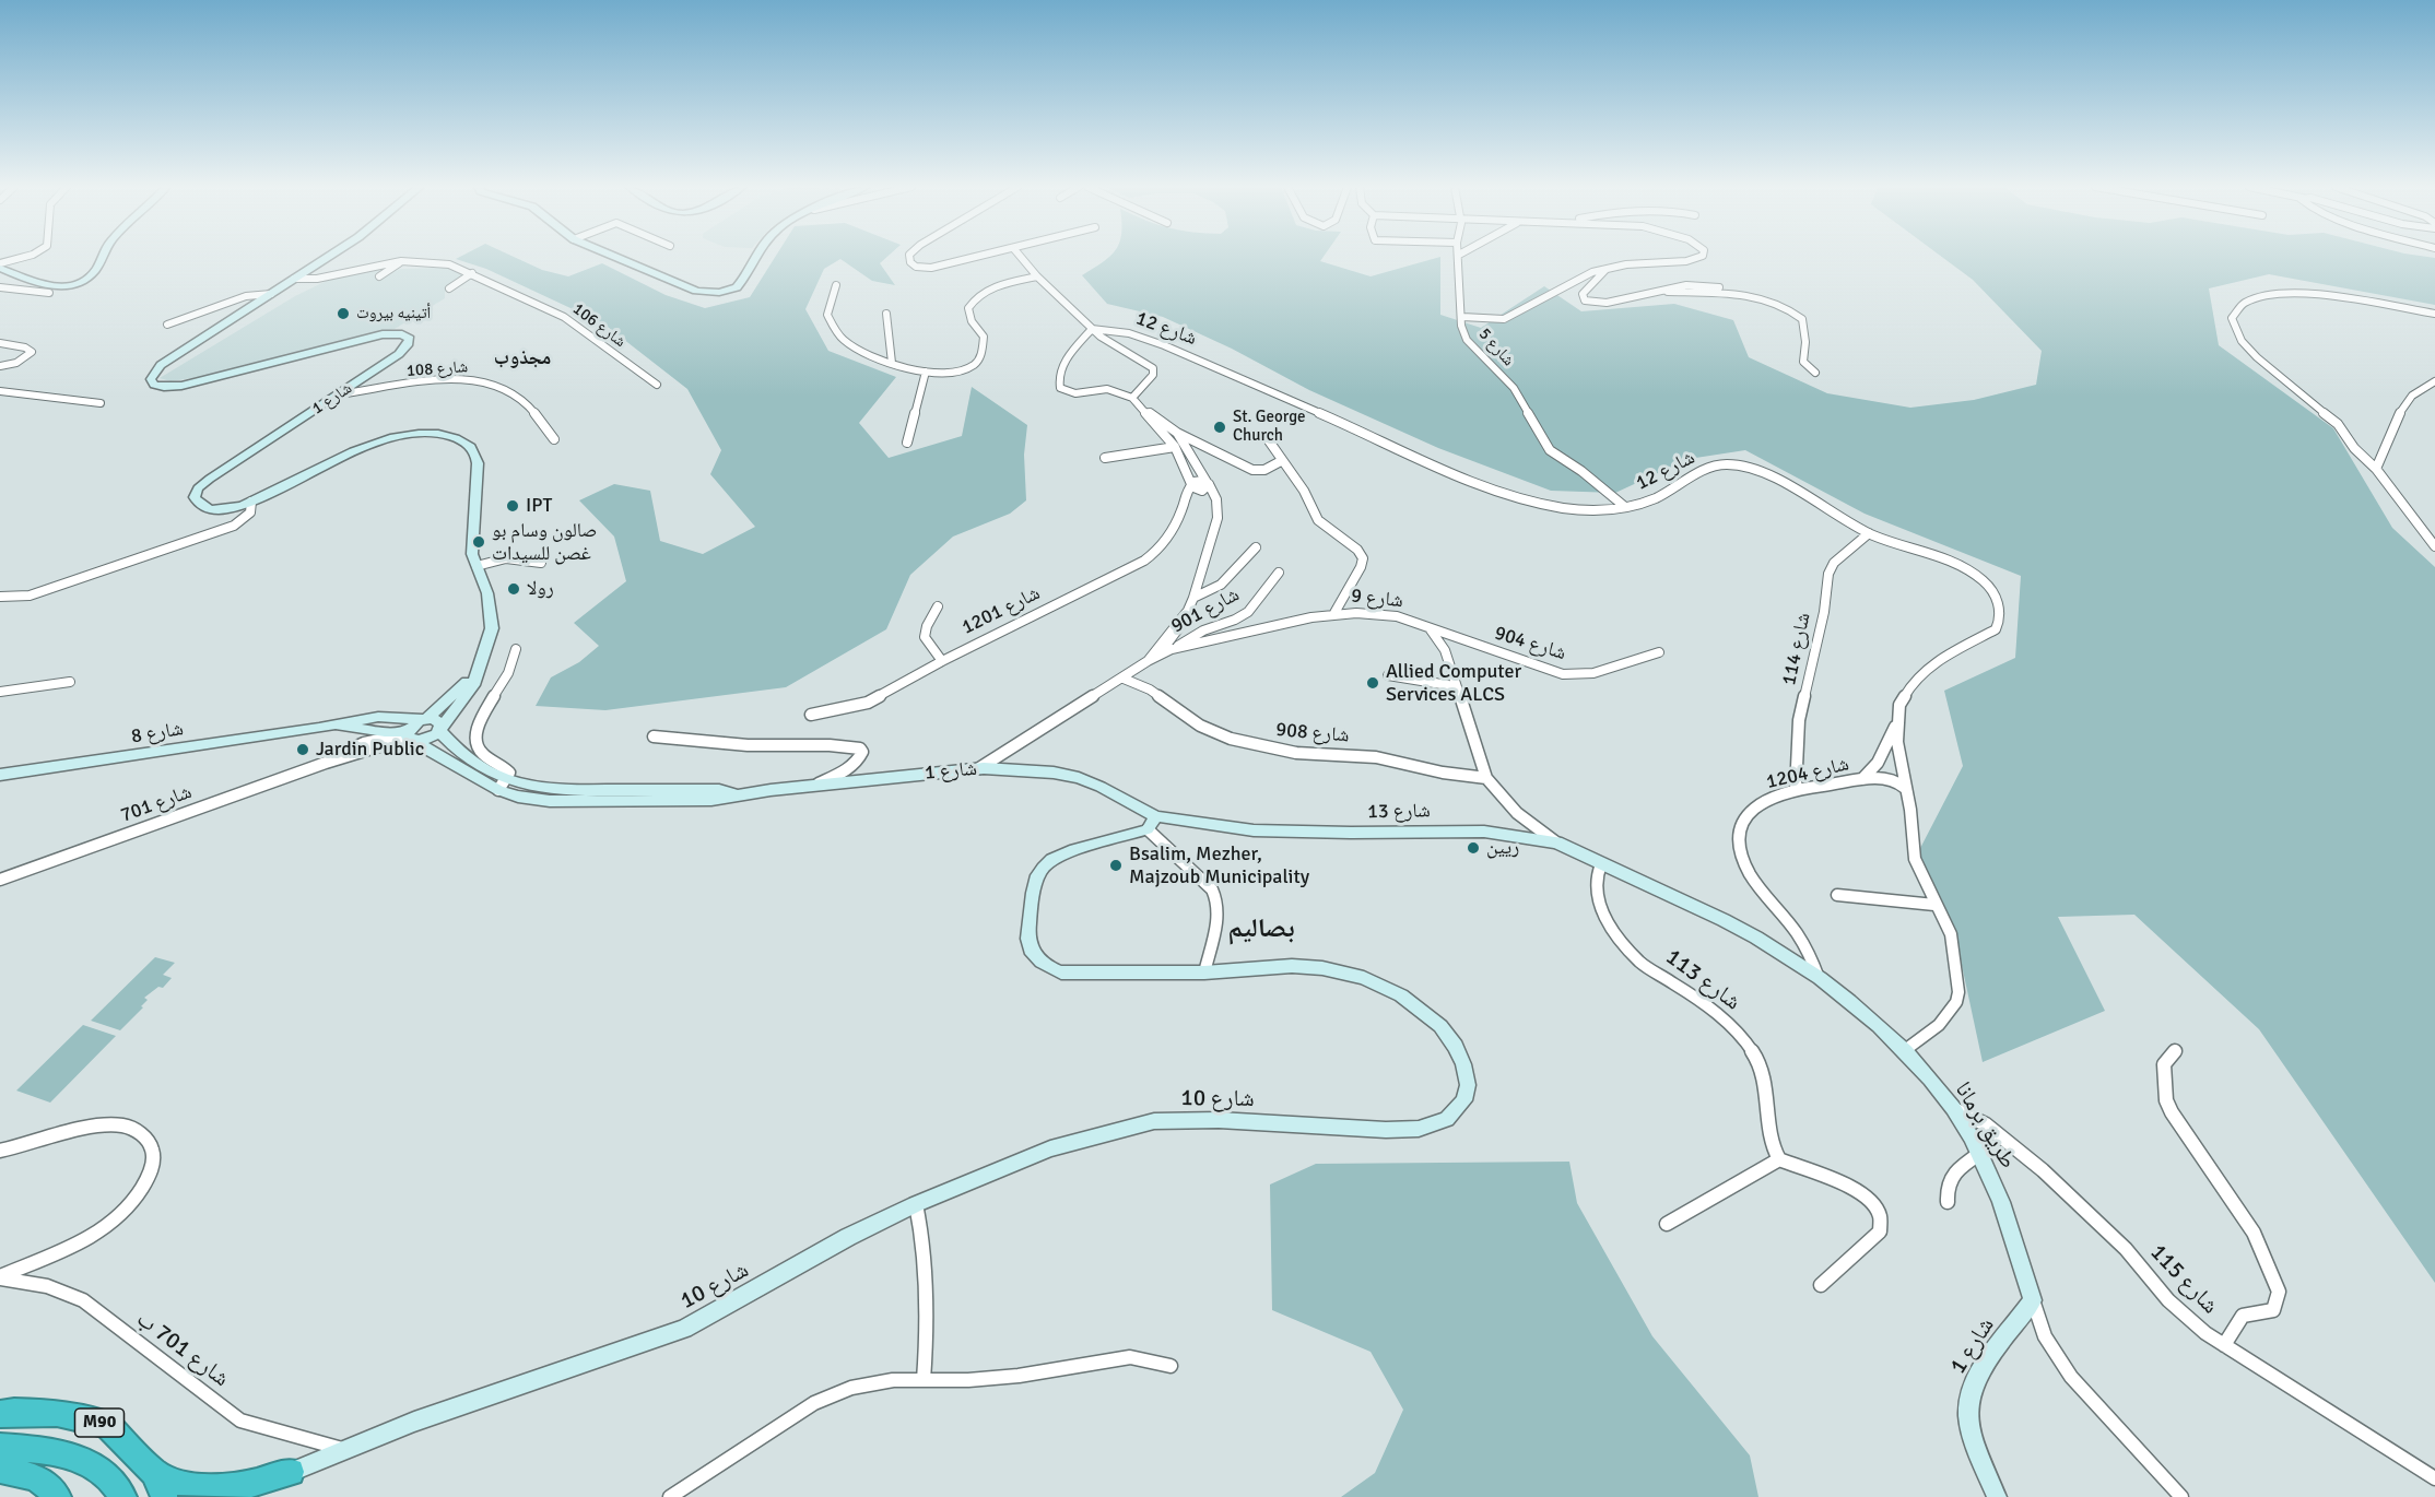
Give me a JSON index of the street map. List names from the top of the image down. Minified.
{"streets":{"highway":["M90"],"main road":["شارع 1","شارع 8","شارع 13","شارع 10","طريق برمانا"],"street":["شارع 106","شارع 12","شارع 5","شارع 108","شارع 9","شارع 1201","شارع 901","شارع 904","شارع 114","شارع 908","شارع 1204","شارع 701","شارع 113","شارع 115","شارع 701 ب"]},"crossings":[["شارع 106","شارع 1"],["شارع 12","شارع 5"],["شارع 12","شارع 114"],["شارع 12","شارع 1204"],["شارع 12","طريق برمانا"],["شارع 108","شارع 1"],["شارع 1","شارع 8"],["شارع 1","شارع 701"],["شارع 1","شارع 13"],["شارع 1","شارع 10"],["شارع 1","طريق برمانا"],["شارع 9","شارع 901"],["شارع 9","شارع 904"],["شارع 114","شارع 1204"],["شارع 8","شارع 701"],["شارع 1204","طريق برمانا"],["شارع 13","شارع 113"],["شارع 13","شارع 10"],["شارع 13","طريق برمانا"],["شارع 10","شارع 701 ب"],["طريق برمانا","شارع 115"]],"districts":["مجذوب","بصاليم"],"places":["أتينيه بيروت","St. George Church","IPT","صالون وسام بو غصن للسيدات","رولا","Allied Computer Services ALCS","Jardin Public","ريين","Bsalim, Mezher, Majzoub Municipality"]}
